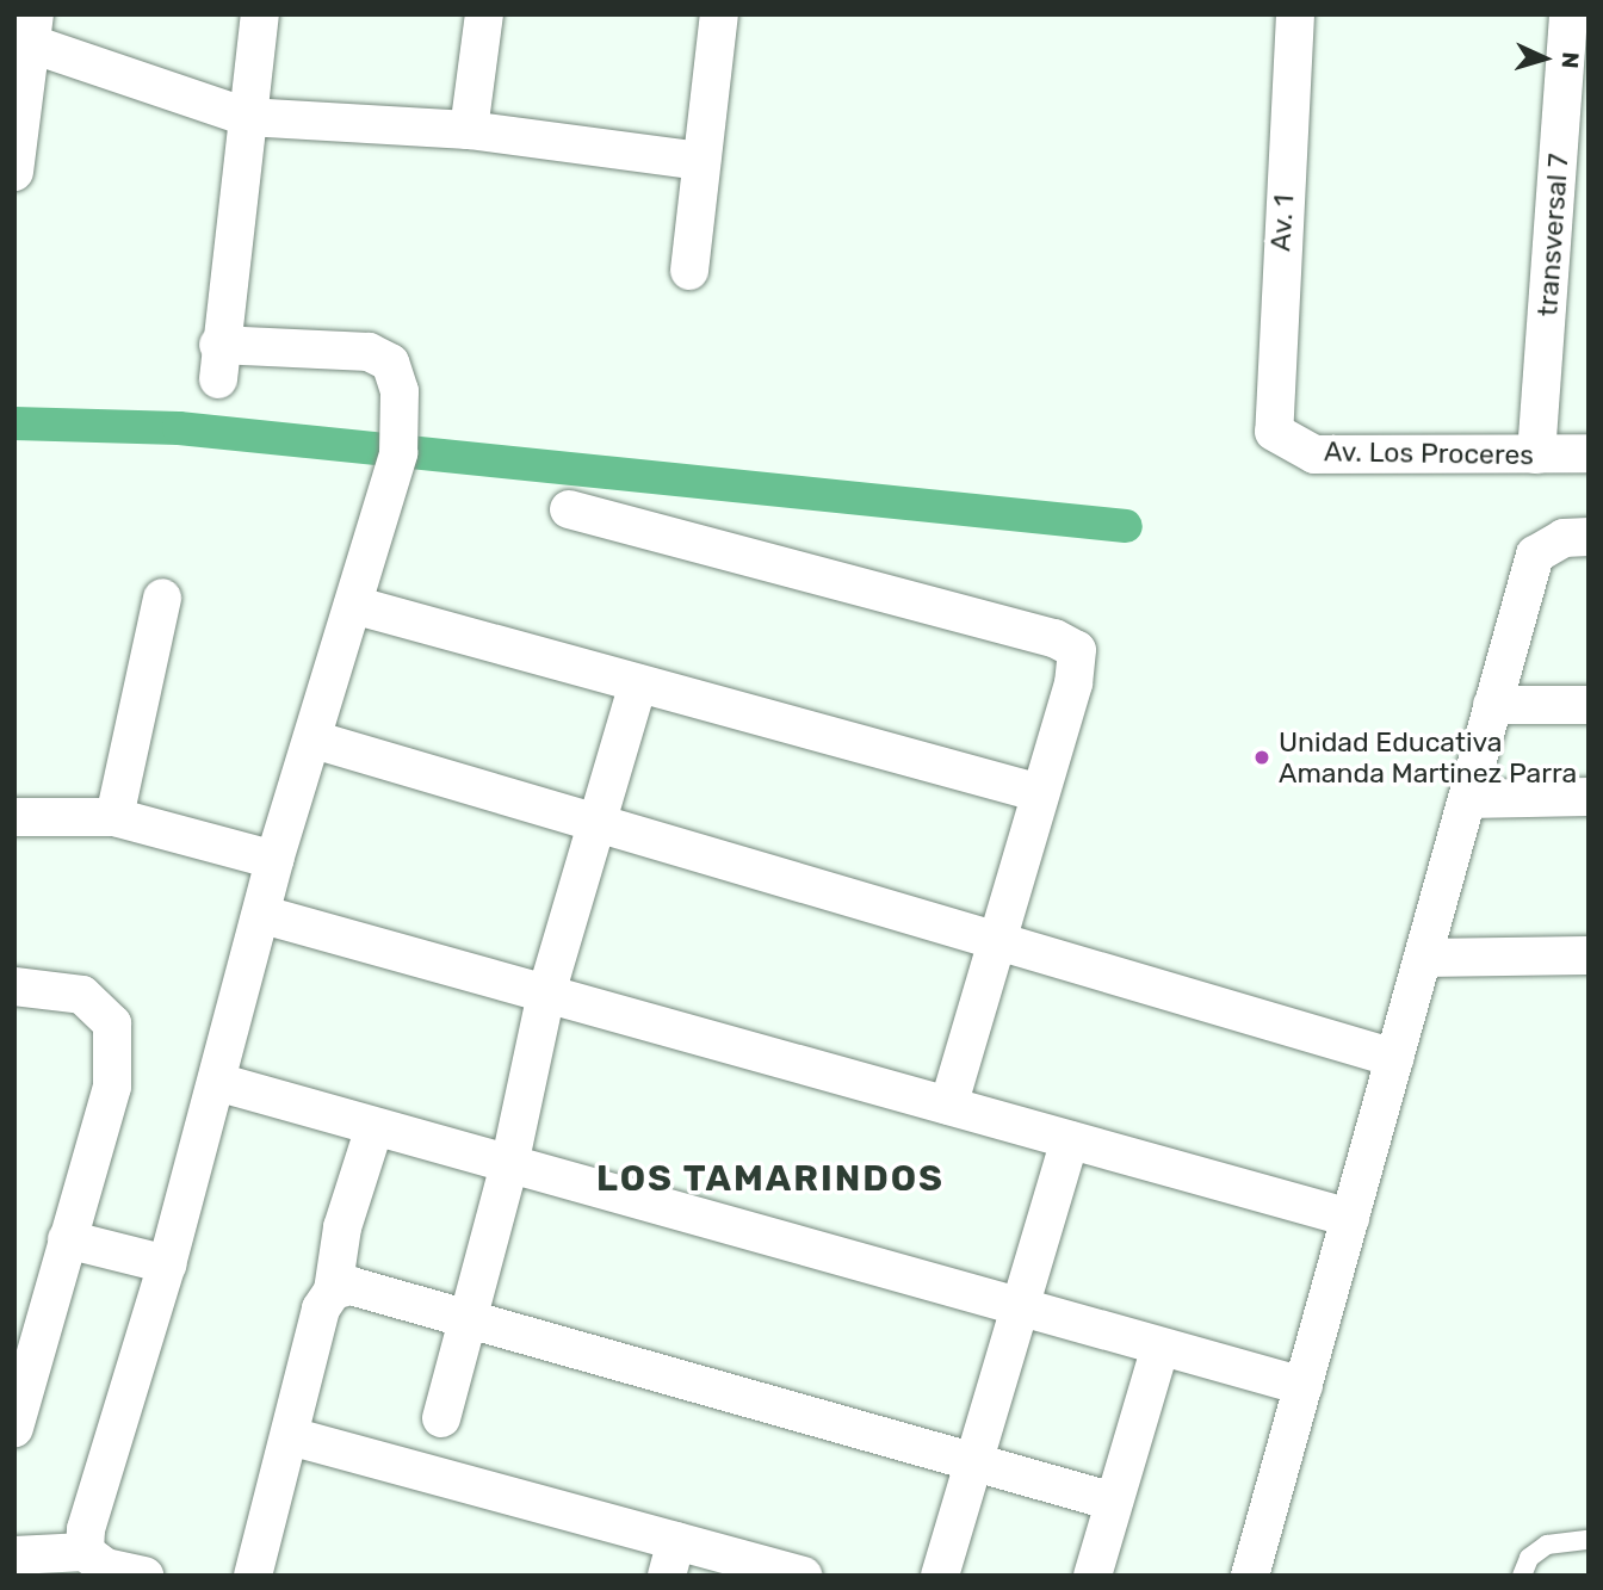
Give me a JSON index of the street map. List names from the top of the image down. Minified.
{"streets":{"street":["Av. 1","transversal 7","Av. Los Proceres"]},"crossings":[["Av. 1","Av. Los Proceres"],["transversal 7","Av. Los Proceres"]],"districts":["LOS TAMARINDOS"],"places":["Unidad Educativa Amanda Martinez Parra"],"north":"right"}
